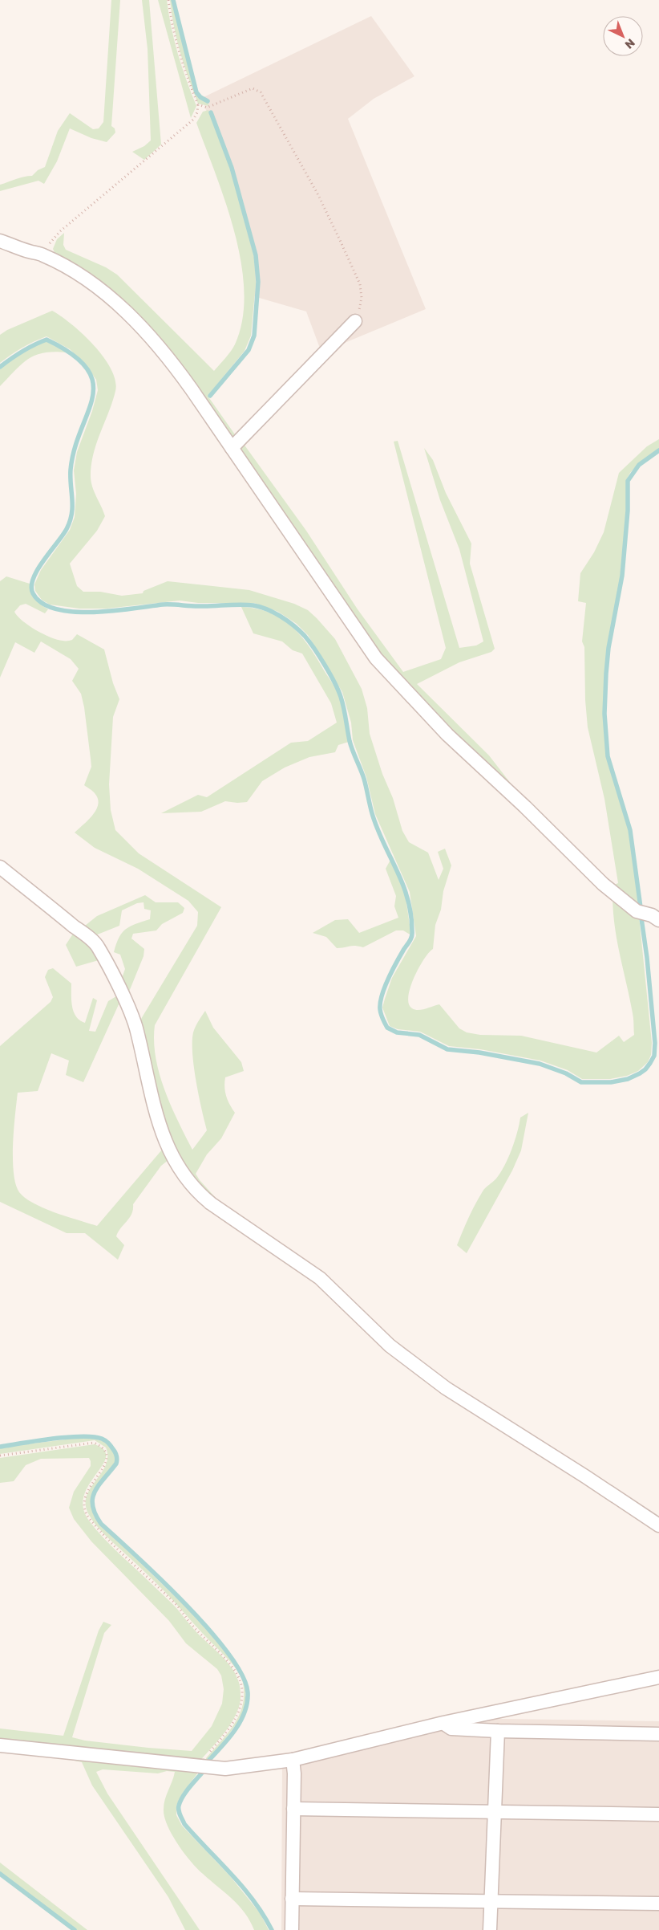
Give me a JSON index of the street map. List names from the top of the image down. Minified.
{"north":"bottom right"}
